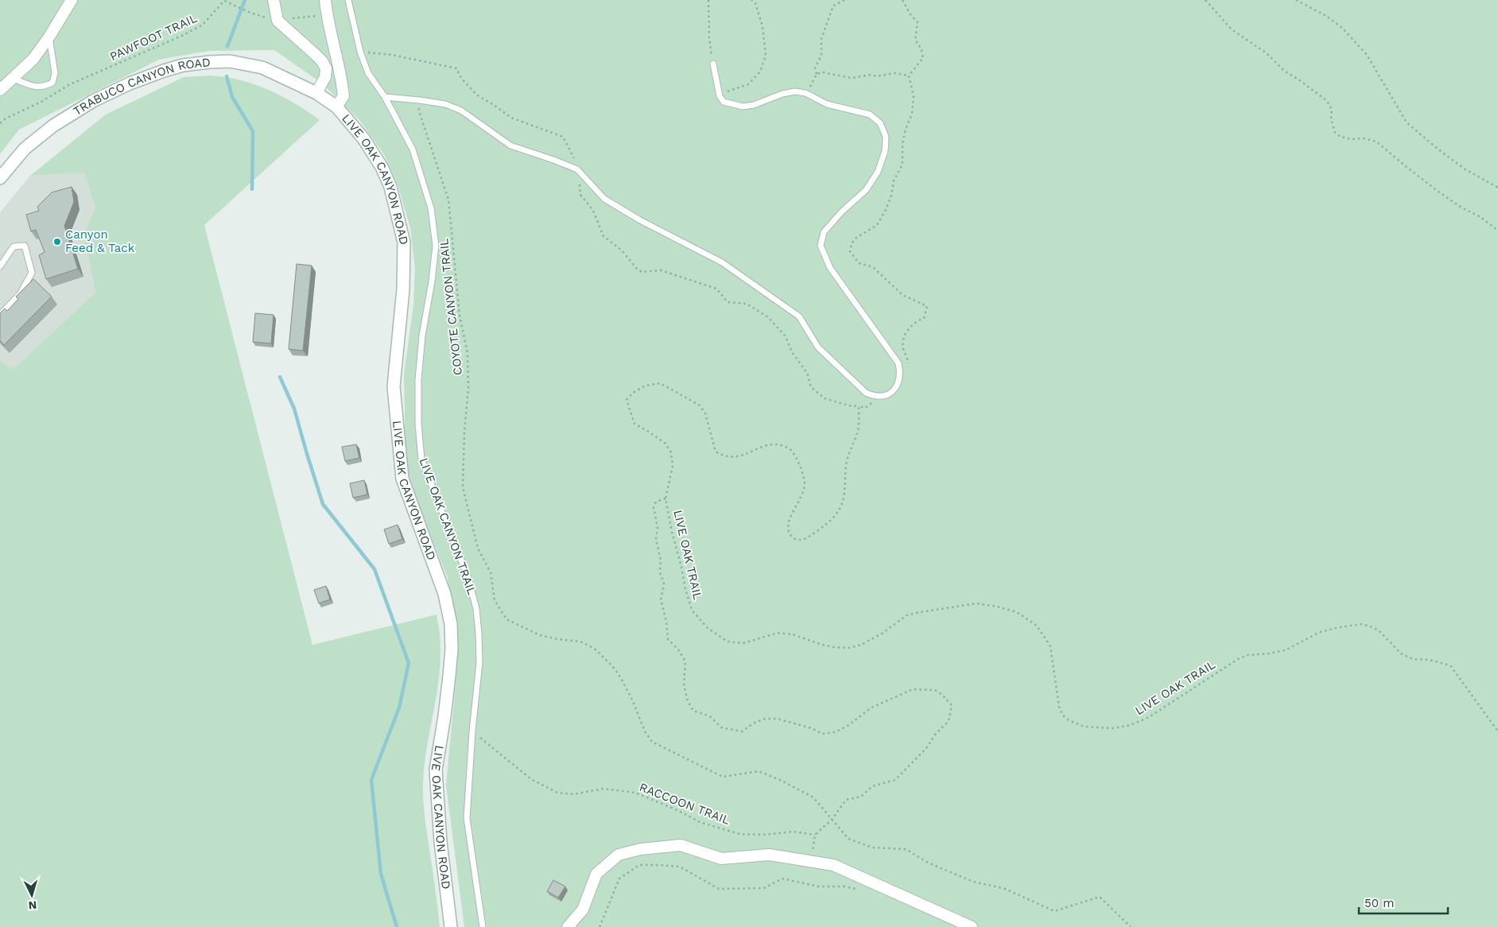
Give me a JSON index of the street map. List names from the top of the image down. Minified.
{"streets":{"main road":["TRABUCO CANYON ROAD","LIVE OAK CANYON ROAD"],"lane":["LIVE OAK CANYON TRAIL"],"path":["PAWFOOT TRAIL","COYOTE CANYON TRAIL","LIVE OAK TRAIL","RACCOON TRAIL"]},"crossings":[["TRABUCO CANYON ROAD","LIVE OAK CANYON ROAD"],["LIVE OAK CANYON TRAIL","RACCOON TRAIL"]],"places":["Canyon Feed & Tack"],"scale_bar":"50 m","north":"bottom"}
